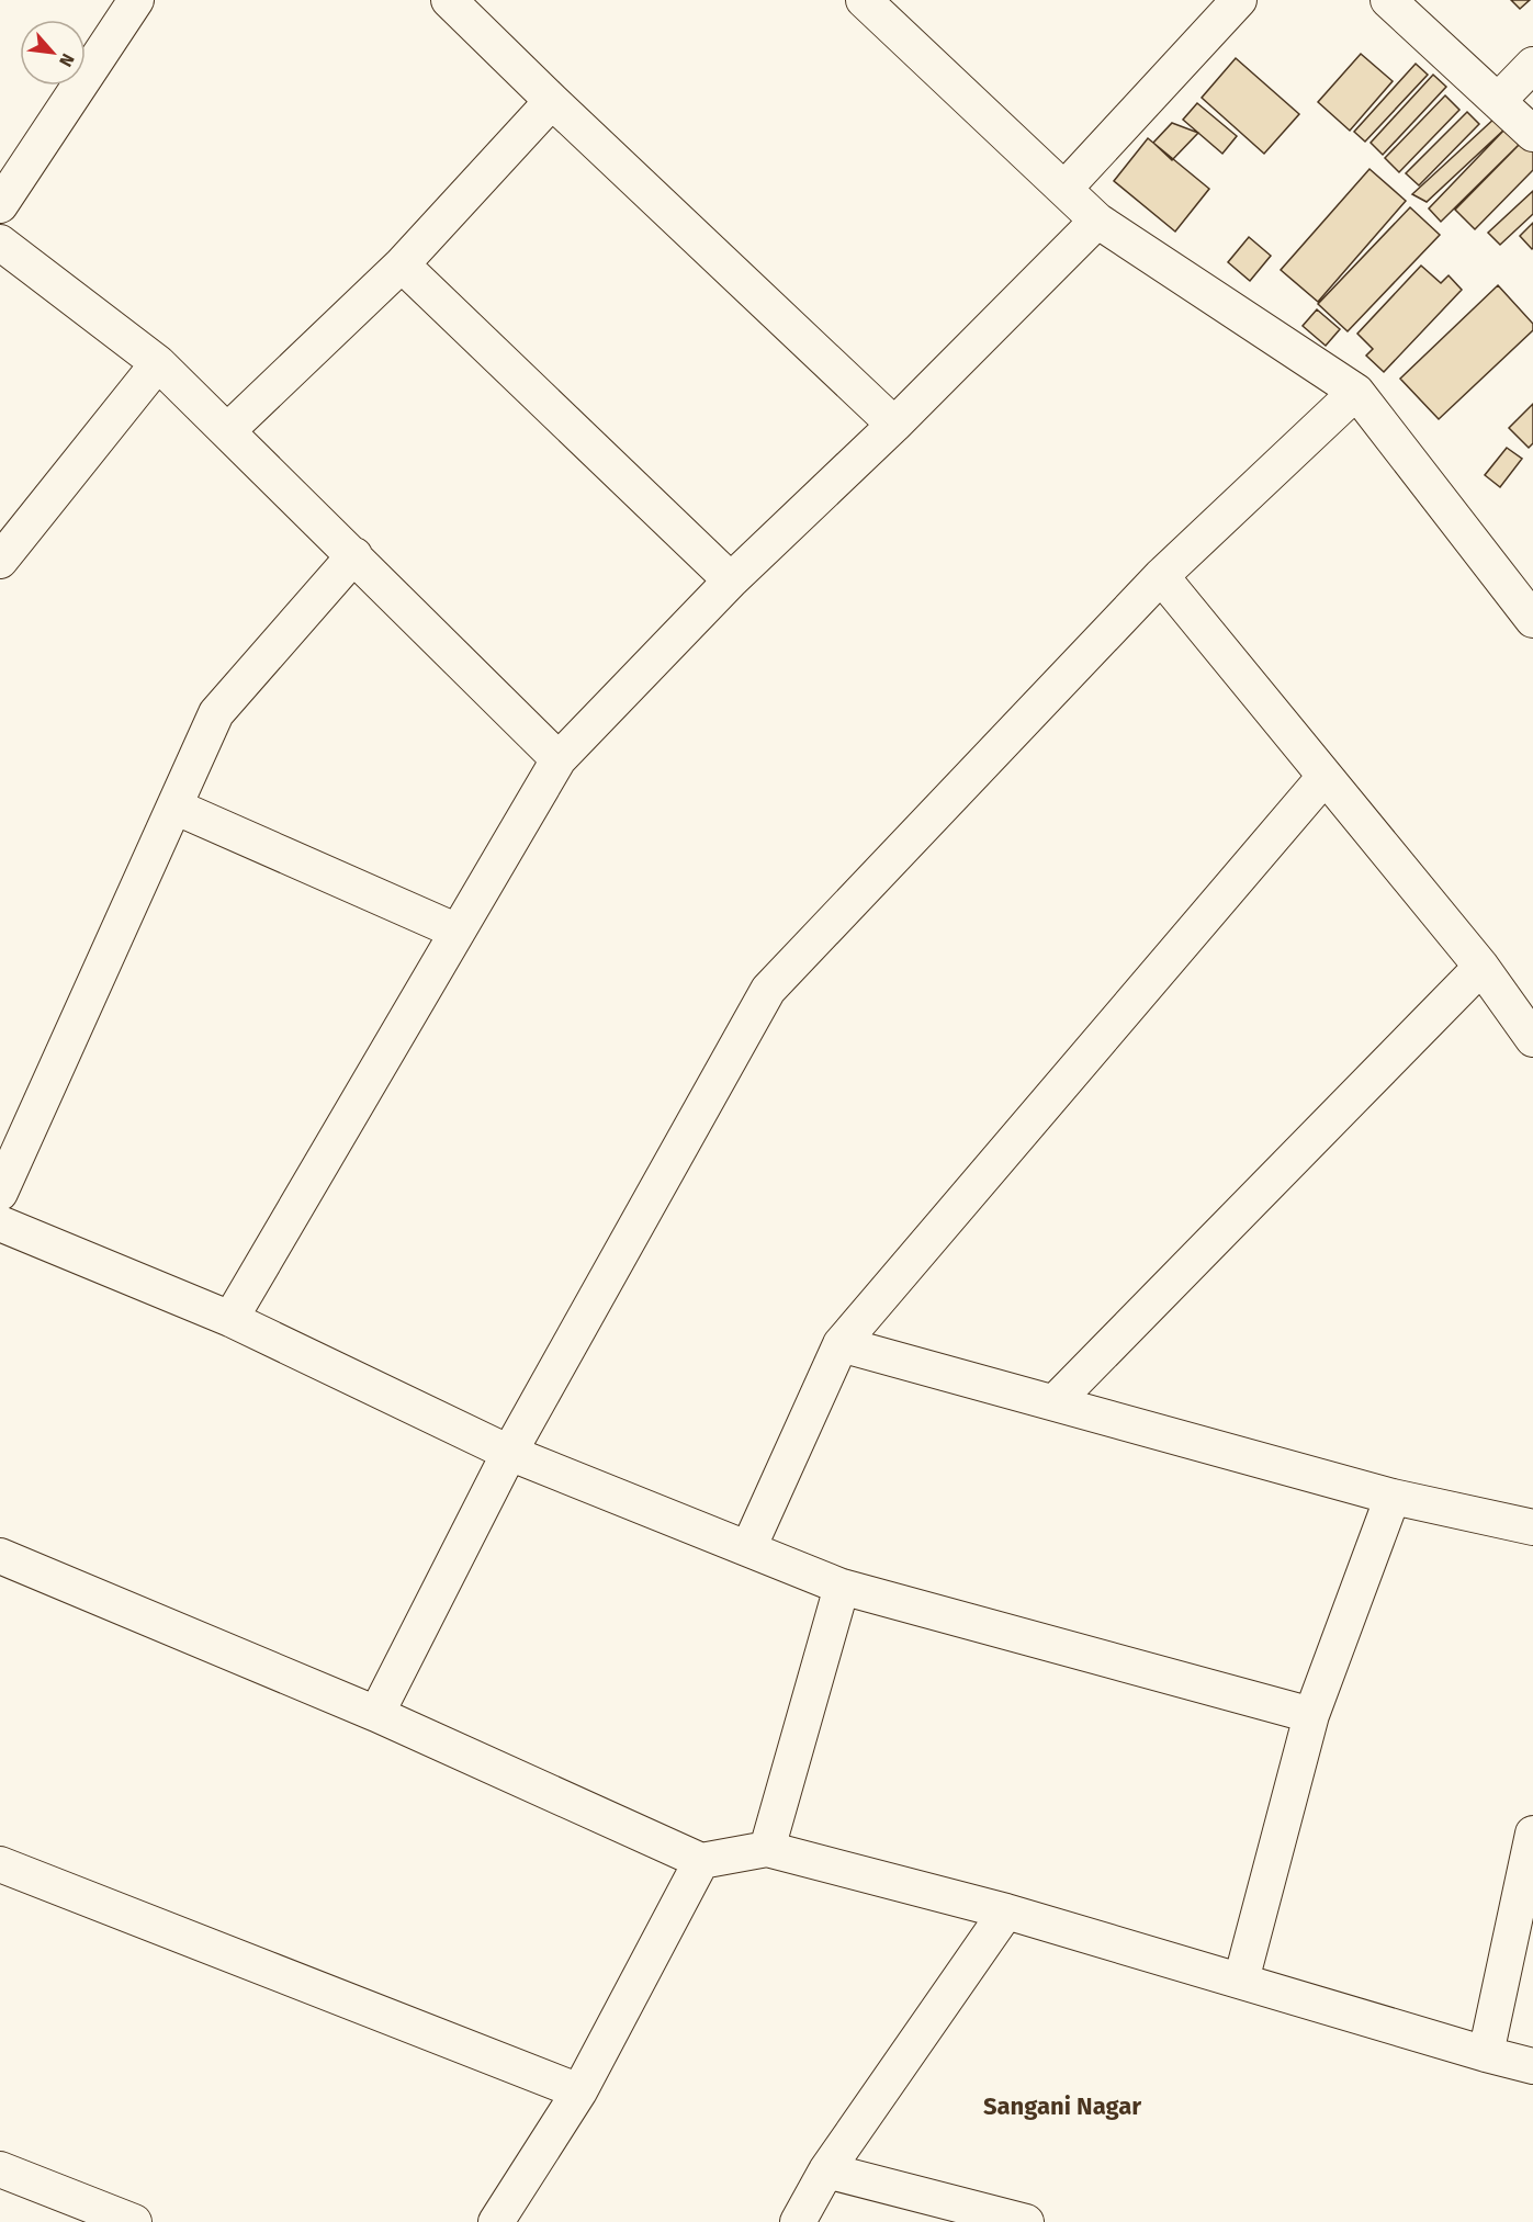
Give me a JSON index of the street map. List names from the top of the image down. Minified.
{"districts":["Sangani Nagar"],"north":"bottom right"}
